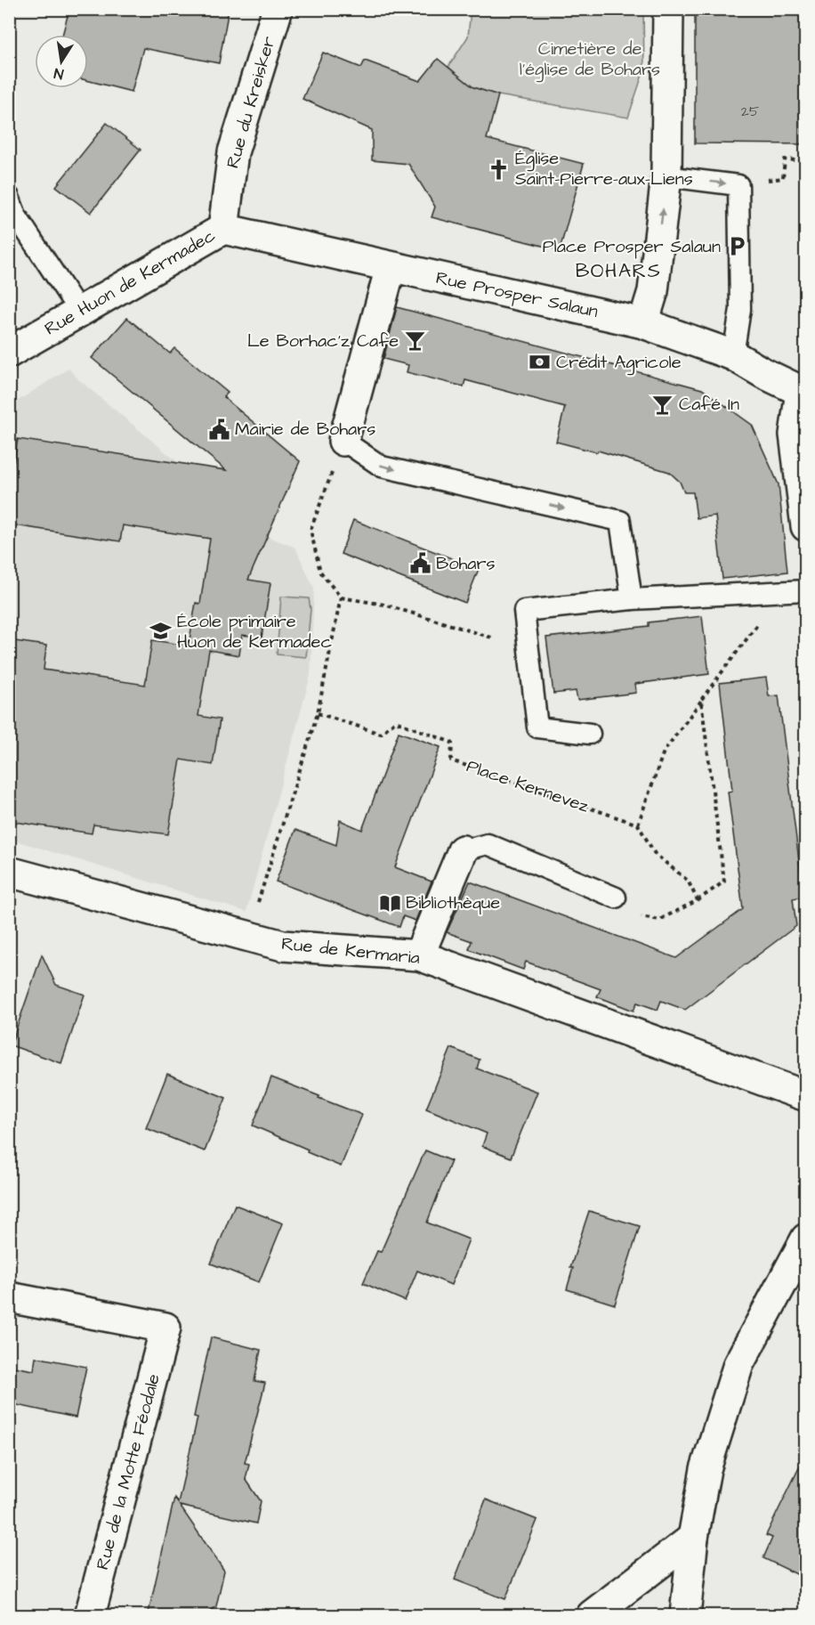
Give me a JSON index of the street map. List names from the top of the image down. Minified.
{"streets":{"street":["Rue du Kreisker","Rue Huon de Kermadec","Rue Prosper Salaun","Rue de Kermaria","Rue de la Motte Féodale"],"path":["Place Kernevez"]},"crossings":[["Rue du Kreisker","Rue Huon de Kermadec"],["Rue du Kreisker","Rue Prosper Salaun"],["Rue Huon de Kermadec","Rue Prosper Salaun"]],"districts":["BOHARS"],"parks":["Cimetière de l'église de Bohars"],"places":{"church":["Église Saint-Pierre-aux-Liens"],"parking":["Place Prosper Salaun"],"bar":["Le Borhac'z Cafe","Café In"],"bank":["Crédit Agricole"],"public building":["Mairie de Bohars","Bohars"],"school or university":["École primaire Huon de Kermadec"],"library":["Bibliothèque"]},"house_numbers":["25"],"north":"bottom"}
